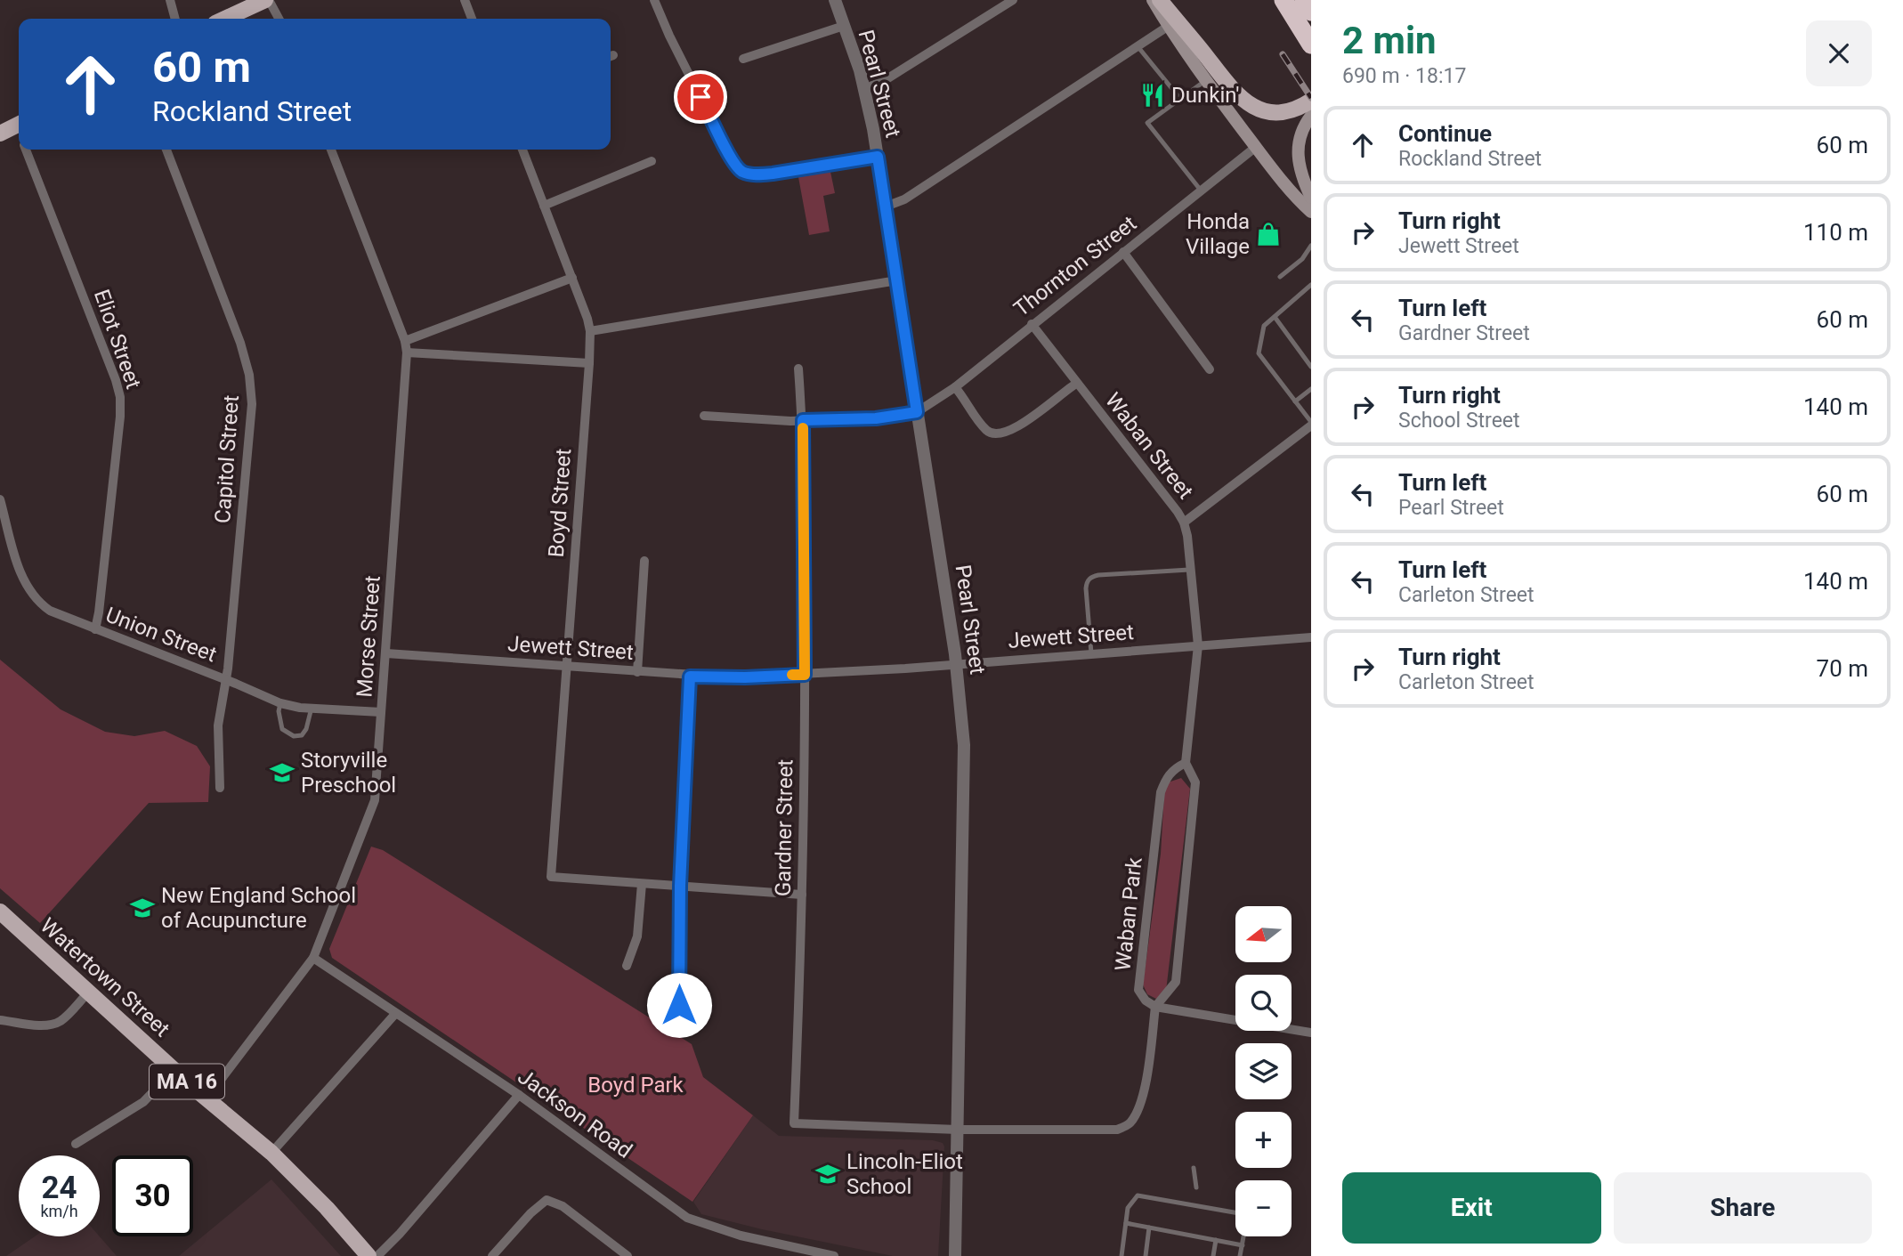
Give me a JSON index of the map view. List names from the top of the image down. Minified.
{"streets":{"main road":["Watertown Street","MA 16"],"street":["Pearl Street","Thornton Street","Eliot Street","Waban Street","Capitol Street","Boyd Street","Union Street","Morse Street","Jewett Street","Gardner Street","Waban Park","Jackson Road"]},"crossings":[["Pearl Street","Thornton Street"],["Pearl Street","Jewett Street"],["Pearl Street","Gardner Street"],["Thornton Street","Waban Street"],["Eliot Street","Union Street"],["Waban Street","Jewett Street"],["Capitol Street","Union Street"],["Boyd Street","Jewett Street"],["Union Street","Morse Street"],["Morse Street","Jewett Street"],["Morse Street","Watertown Street"],["Morse Street","Jackson Road"],["Jewett Street","Gardner Street"]],"parks":["Boyd Park"],"places":{"restaurant":["Dunkin'"],"shop":["Honda Village"],"school or university":["Storyville Preschool","New England School of Acupuncture","Lincoln-Eliot School"]},"north":"left","page":{"heading":["2 min","690 m · 18:17"],"turn":["60 m","Rockland Street"],"list":[{"name":"Continue","note":"Rockland Street","value":"60 m"},{"name":"Turn right","note":"Jewett Street","value":"110 m"},{"name":"Turn left","note":"Gardner Street","value":"60 m"},{"name":"Turn right","note":"School Street","value":"140 m"},{"name":"Turn left","note":"Pearl Street","value":"60 m"},{"name":"Turn left","note":"Carleton Street","value":"140 m"},{"name":"Turn right","note":"Carleton Street","value":"70 m"}],"map_buttons":["+","−"],"speed":"24 km/h","limit":"30","buttons":["Exit","Share"]}}
